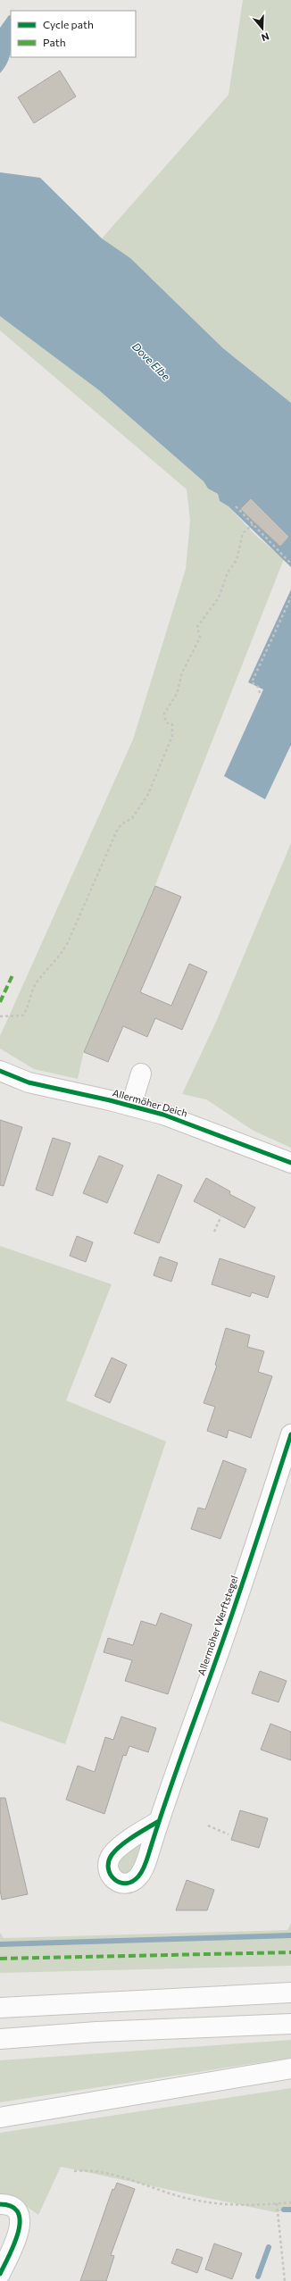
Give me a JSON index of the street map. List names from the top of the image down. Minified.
{"streets":{"main road":["Allermöher Deich","Allermöher Werftstegel"]},"water":["Dove Elbe"],"legend":["Cycle path","Path"],"north":"bottom"}
